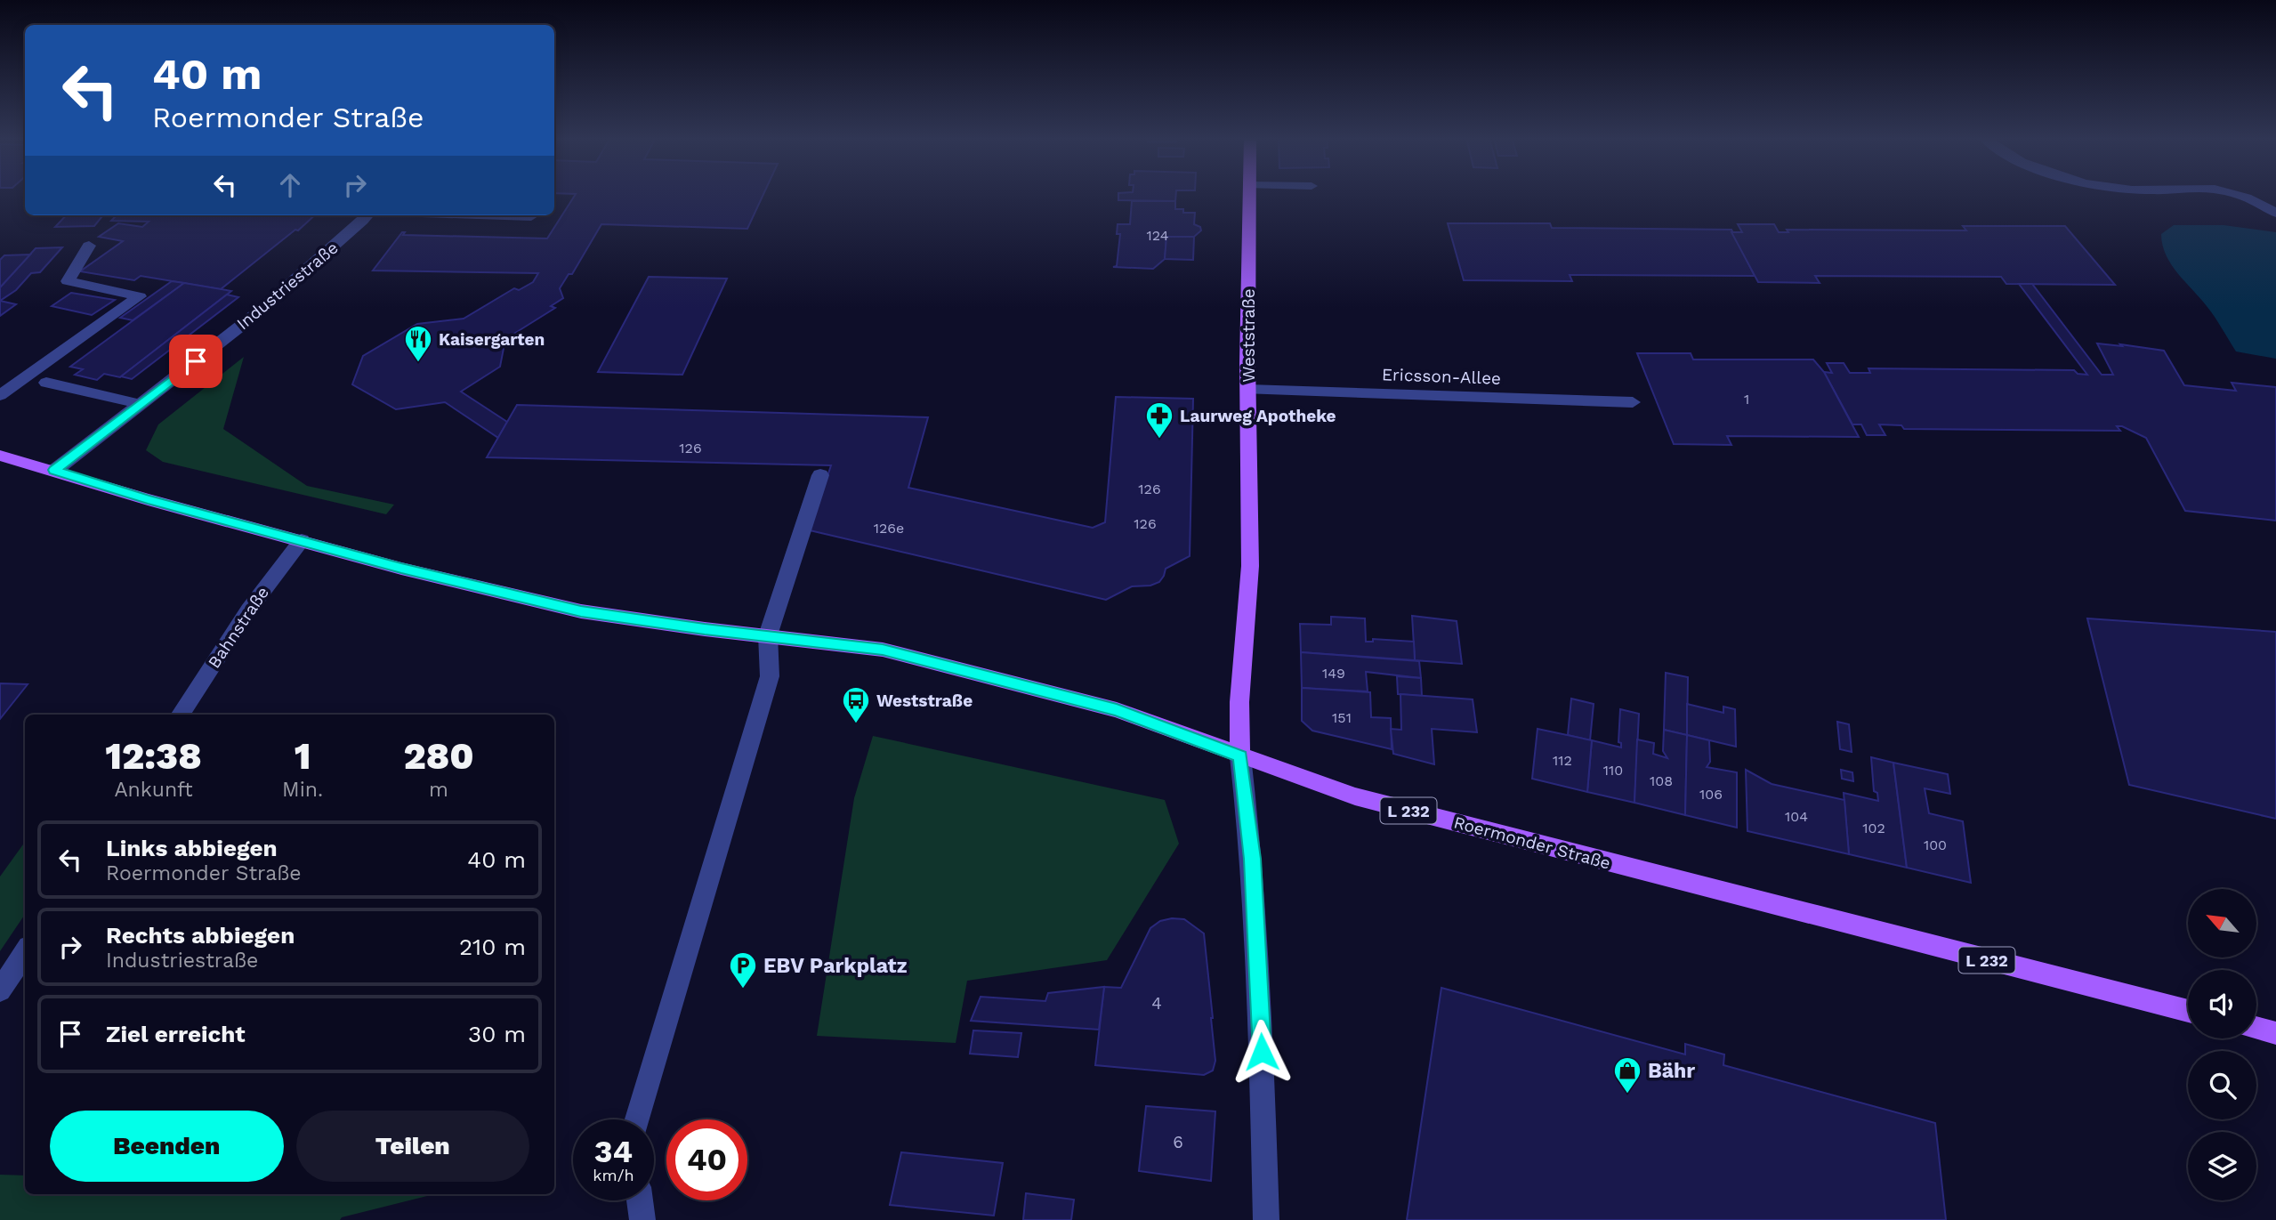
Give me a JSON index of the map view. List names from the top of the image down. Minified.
{"streets":{"main road":["Weststraße","L 232","Roermonder Straße"],"street":["Industriestraße","Ericsson-Allee","Bahnstraße"]},"crossings":[["Industriestraße","Roermonder Straße"],["Weststraße","Ericsson-Allee"],["Weststraße","Roermonder Straße"],["Bahnstraße","Roermonder Straße"]],"places":{"restaurant":["Kaisergarten"],"pharmacy":["Laurweg Apotheke"],"bus stop":["Weststraße"],"parking":["EBV Parkplatz"],"shop":["Bähr"]},"house_numbers":["124","1","126","126","126","126e","149","151","112","110","108","106","104","102","100","4","6"],"north":"top left","page":{"turn":["40 m","Roermonder Straße"],"eta":["12:38","Ankunft","1","Min.","280","m"],"list":[{"name":"Links abbiegen","note":"Roermonder Straße","value":"40 m"},{"name":"Rechts abbiegen","note":"Industriestraße","value":"210 m"},{"name":"Ziel erreicht","value":"30 m"}],"buttons":["Beenden","Teilen"],"speed":"34 km/h","limit":"40"}}
